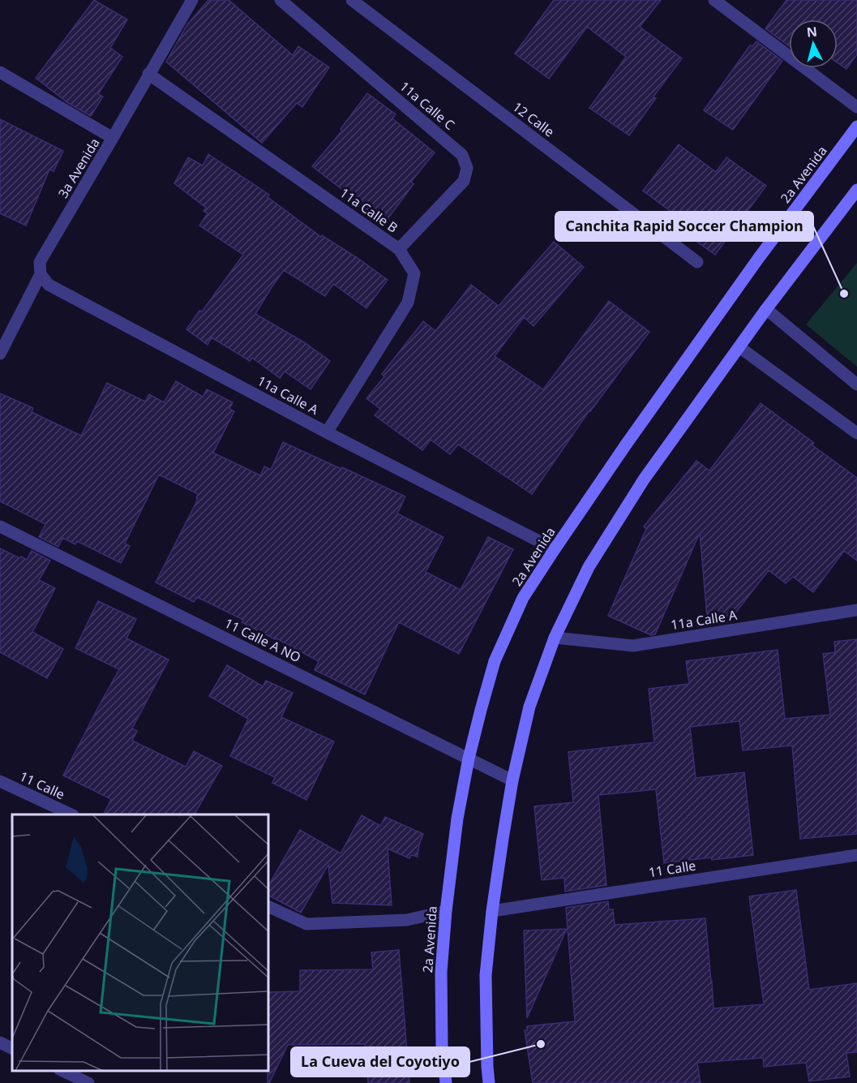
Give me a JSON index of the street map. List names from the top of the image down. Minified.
{"streets":{"street":["11a Calle C","12 Calle","3a Avenida","2a Avenida","11a Calle B","11a Calle A","11 Calle A NO","11 Calle"]},"crossings":[["11a Calle C","11a Calle B"],["3a Avenida","11a Calle B"],["3a Avenida","11a Calle A"],["2a Avenida","11a Calle A"],["2a Avenida","11 Calle A NO"],["11a Calle B","11a Calle A"]],"places":["Canchita Rapid Soccer Champion","La Cueva del Coyotiyo"],"north":"top"}
